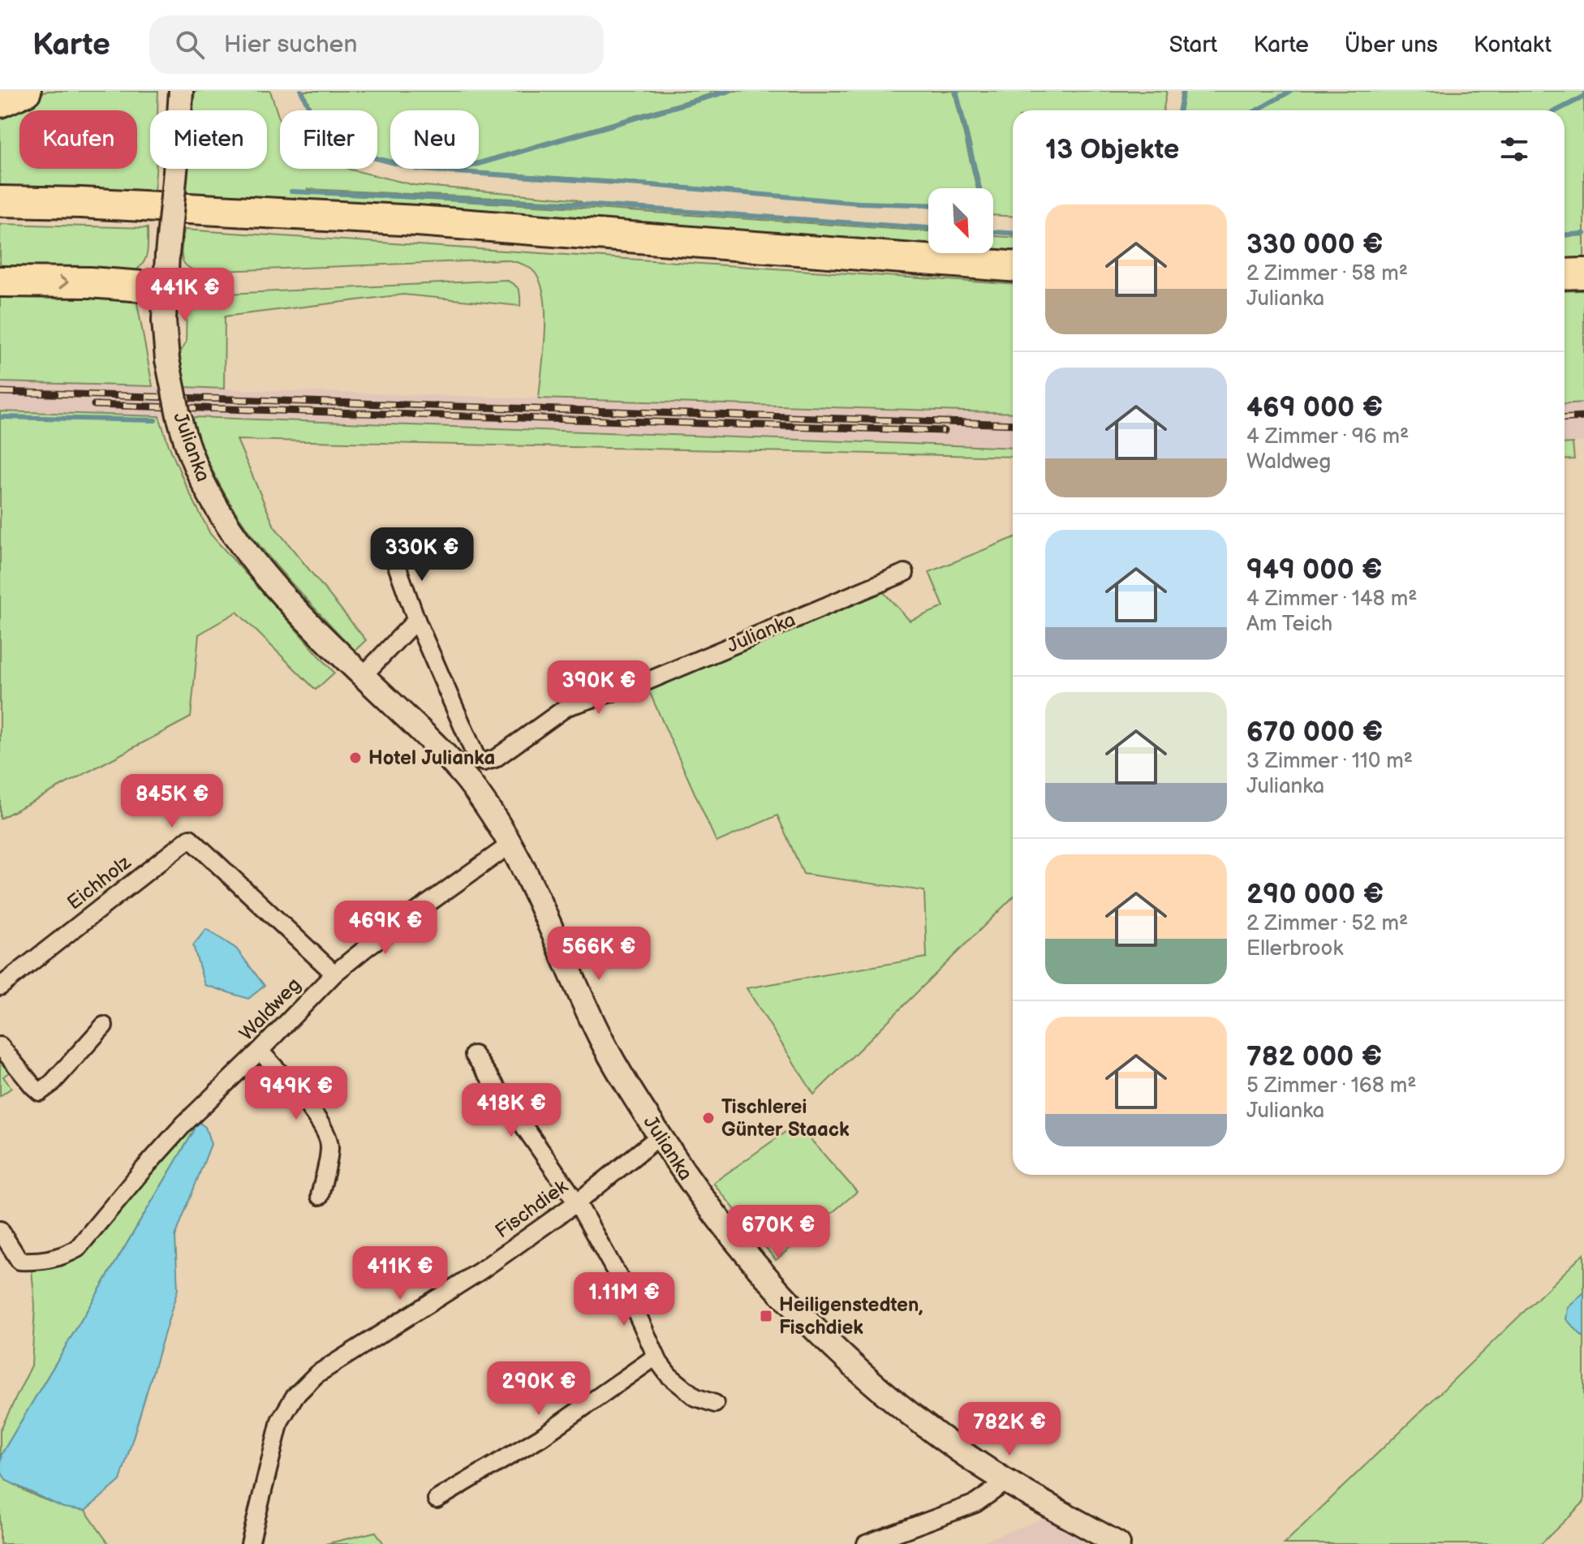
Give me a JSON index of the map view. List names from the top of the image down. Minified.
{"streets":{"street":["Julianka","Eichholz","Waldweg","Fischdiek"]},"crossings":[["Julianka","Waldweg"],["Julianka","Fischdiek"],["Eichholz","Waldweg"]],"places":{"other":["Hotel Julianka","Tischlerei Günter Staack"],"transit":["Heiligenstedten, Fischdiek"]},"north":"bottom right","page":{"header":"Karte","search":"Hier suchen","nav":["Start","Karte","Über uns","Kontakt"],"chip":["Kaufen","Mieten","Filter","Neu"],"heading":"13 Objekte","list":[{"name":"330 000 €","note":"2 Zimmer · 58 m² · Julianka"},{"name":"469 000 €","note":"4 Zimmer · 96 m² · Waldweg"},{"name":"949 000 €","note":"4 Zimmer · 148 m² · Am Teich"},{"name":"670 000 €","note":"3 Zimmer · 110 m² · Julianka"},{"name":"290 000 €","note":"2 Zimmer · 52 m² · Ellerbrook"},{"name":"782 000 €","note":"5 Zimmer · 168 m² · Julianka"}],"price":["441K €","330K €","390K €","845K €","469K €","566K €","949K €","418K €","670K €","411K €","1.11M €","290K €","782K €"]}}
